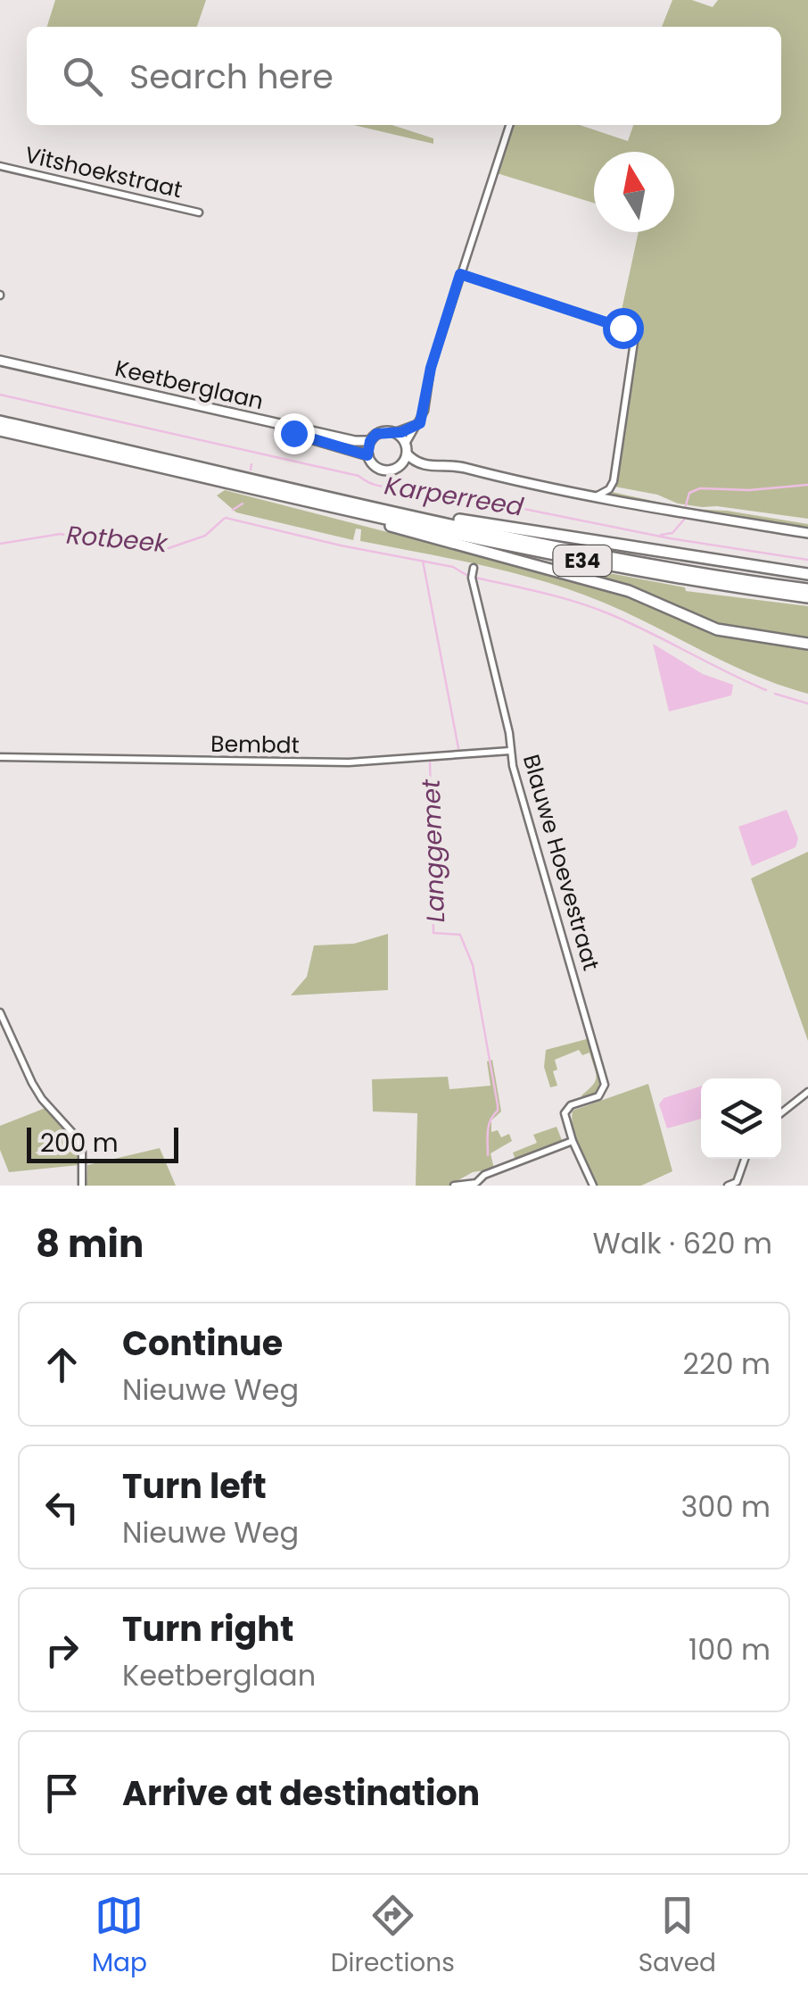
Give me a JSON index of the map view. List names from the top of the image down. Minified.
{"streets":{"highway":["E34"],"main road":["Keetberglaan"],"street":["Vitshoekstraat","Bembdt","Blauwe Hoevestraat"]},"crossings":[["Bembdt","Blauwe Hoevestraat"]],"water":["Karperreed","Rotbeek","Langgemet"],"scale_bar":"200 m","north":"top","page":{"search":"Search here","scale":"200 m","heading":["8 min","Walk · 620 m"],"list":[["Continue","Nieuwe Weg","220 m"],["Turn left","Nieuwe Weg","300 m"],["Turn right","Keetberglaan","100 m"],"Arrive at destination"],"nav":["Map","Directions","Saved"]}}
